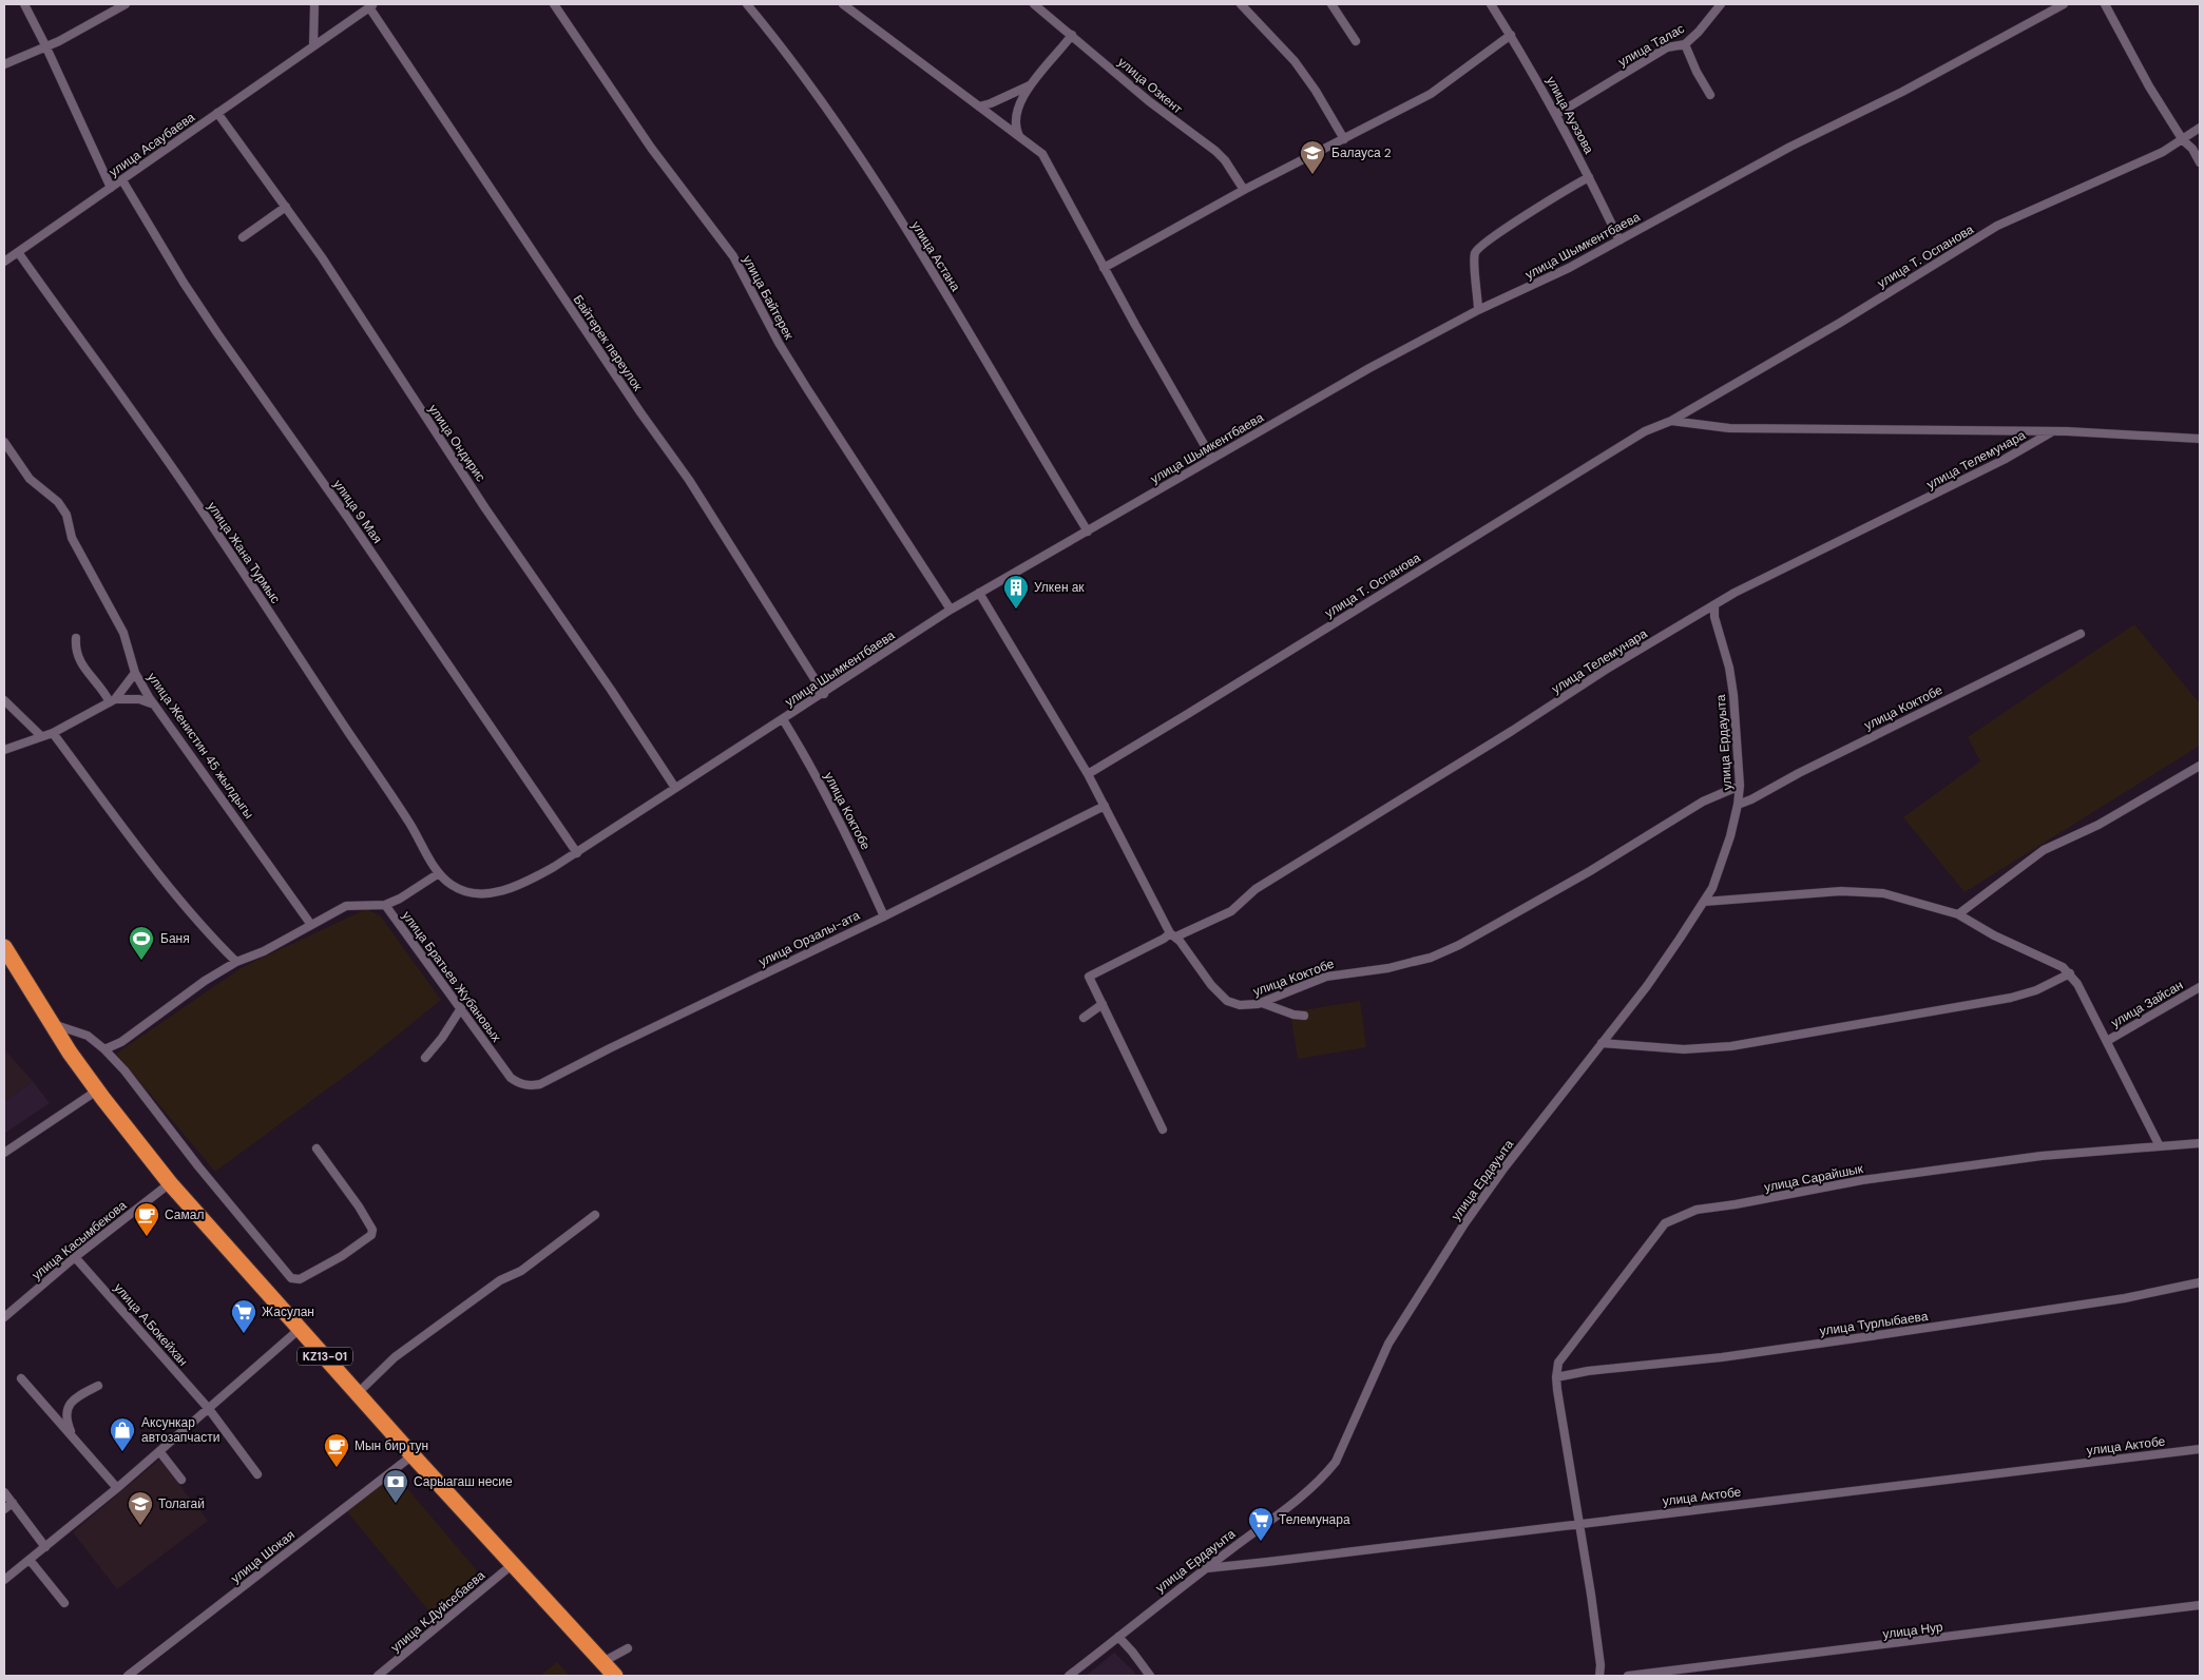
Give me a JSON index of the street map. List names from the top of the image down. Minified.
{"streets":{"highway":["KZ13-01"],"street":["улица Талас","улица Озкент","улица Ауэзова","улица Асаубаева","улица Шымкентбаева","улица Астана","улица Т. Оспанова","улица Байтерек","Байтерек переулок","улица Ондирис","улица Телемунара","улица 9 Мая","улица Жана Турмыс","улица Коктобе","улица Ердауыта","улица Женистин 45 жылдыгы","улица Орзалы-ата","улица Братьев Жубановых","улица Зайсан","улица Сарайшык","улица Касымбекова","улица Турлыбаева","улица А.Бокейхан","улица Актобе","улица Шокая","улица К.Дуйсебаева","улица Нур"]},"crossings":[["улица Талас","улица Ауэзова"],["улица Ауэзова","улица Шымкентбаева"],["улица Асаубаева","Байтерек переулок"],["улица Асаубаева","улица Ондирис"],["улица Асаубаева","улица 9 Мая"],["улица Асаубаева","улица Жана Турмыс"],["улица Шымкентбаева","улица Астана"],["улица Шымкентбаева","улица Байтерек"],["улица Шымкентбаева","Байтерек переулок"],["улица Шымкентбаева","улица Ондирис"],["улица Шымкентбаева","улица 9 Мая"],["улица Шымкентбаева","улица Жана Турмыс"],["улица Шымкентбаева","улица Коктобе"],["улица Т. Оспанова","улица Телемунара"],["улица Т. Оспанова","улица Коктобе"],["улица Телемунара","улица Коктобе"],["улица Телемунара","улица Ердауыта"],["улица Коктобе","улица Ердауыта"],["улица Коктобе","улица Орзалы-ата"],["улица Ердауыта","улица Актобе"],["улица Женистин 45 жылдыгы","улица Братьев Жубановых"],["улица Орзалы-ата","улица Братьев Жубановых"],["улица Сарайшык","улица Турлыбаева"],["улица Касымбекова","улица А.Бокейхан"],["улица Касымбекова","KZ13-01"],["KZ13-01","улица Шокая"],["KZ13-01","улица К.Дуйсебаева"]],"places":{"school or university":["Балауса 2","Толагай"],"building":["Улкен ак"],"sports":["Баня"],"cafe":["Самал","Мын бир тун"],"supermarket":["Жасулан","Телемунара"],"shop":["Аксункар автозапчасти"],"bank":["Сарыагаш несие"]}}
